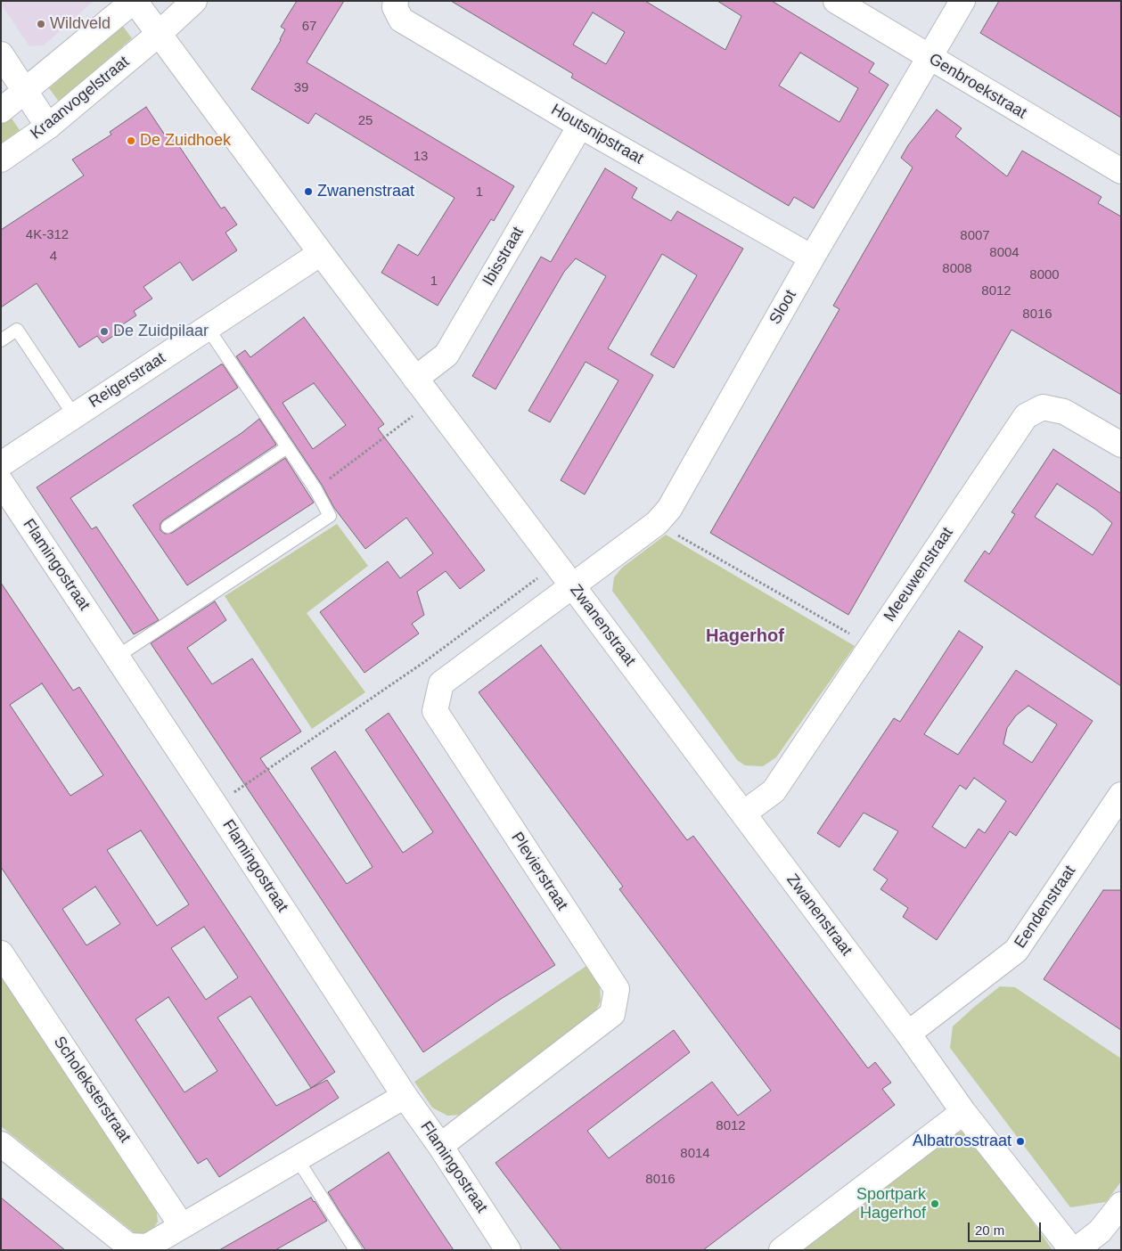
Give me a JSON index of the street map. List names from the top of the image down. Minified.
{"streets":{"street":["Genbroekstraat","Kraanvogelstraat","Houtsnipstraat","Ibisstraat","Sloot","Reigerstraat","Flamingostraat","Meeuwenstraat","Zwanenstraat","Plevierstraat","Eendenstraat","Scholeksterstraat"]},"crossings":[["Genbroekstraat","Sloot"],["Kraanvogelstraat","Zwanenstraat"],["Houtsnipstraat","Ibisstraat"],["Houtsnipstraat","Sloot"],["Ibisstraat","Zwanenstraat"],["Sloot","Zwanenstraat"],["Sloot","Plevierstraat"],["Reigerstraat","Zwanenstraat"],["Flamingostraat","Plevierstraat"],["Meeuwenstraat","Zwanenstraat"],["Zwanenstraat","Plevierstraat"],["Zwanenstraat","Eendenstraat"]],"districts":["Hagerhof"],"places":["Wildveld","De Zuidhoek","Zwanenstraat","De Zuidpilaar","Albatrosstraat","Sportpark Hagerhof"],"house_numbers":["67","39","25","13","1","4K-312","8007","8004","4","8008","8000","1","8012","8016","8012","8014","8016"],"scale_bar":"20 m"}
